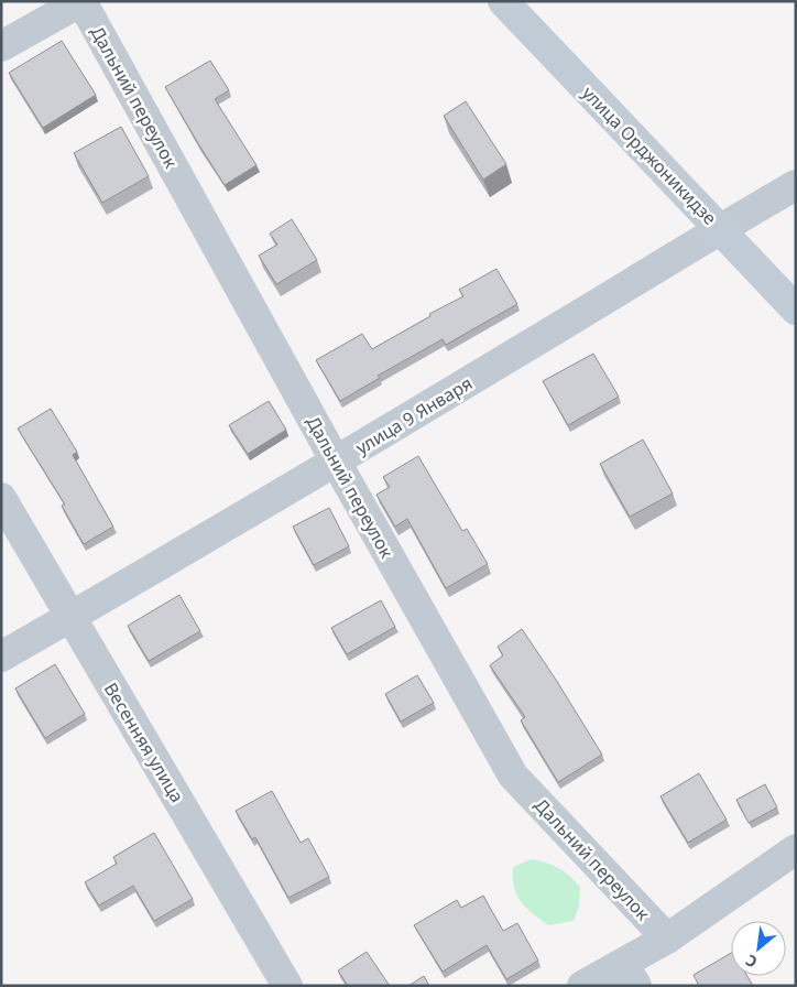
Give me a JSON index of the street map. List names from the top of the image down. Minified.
{"streets":{"main road":["улица Орджоникидзе"],"street":["Дальний переулок","улица 9 Января","Весенняя улица"]},"crossings":[["Дальний переулок","улица 9 Января"],["улица Орджоникидзе","улица 9 Января"],["улица 9 Января","Весенняя улица"]],"north":"bottom left"}
